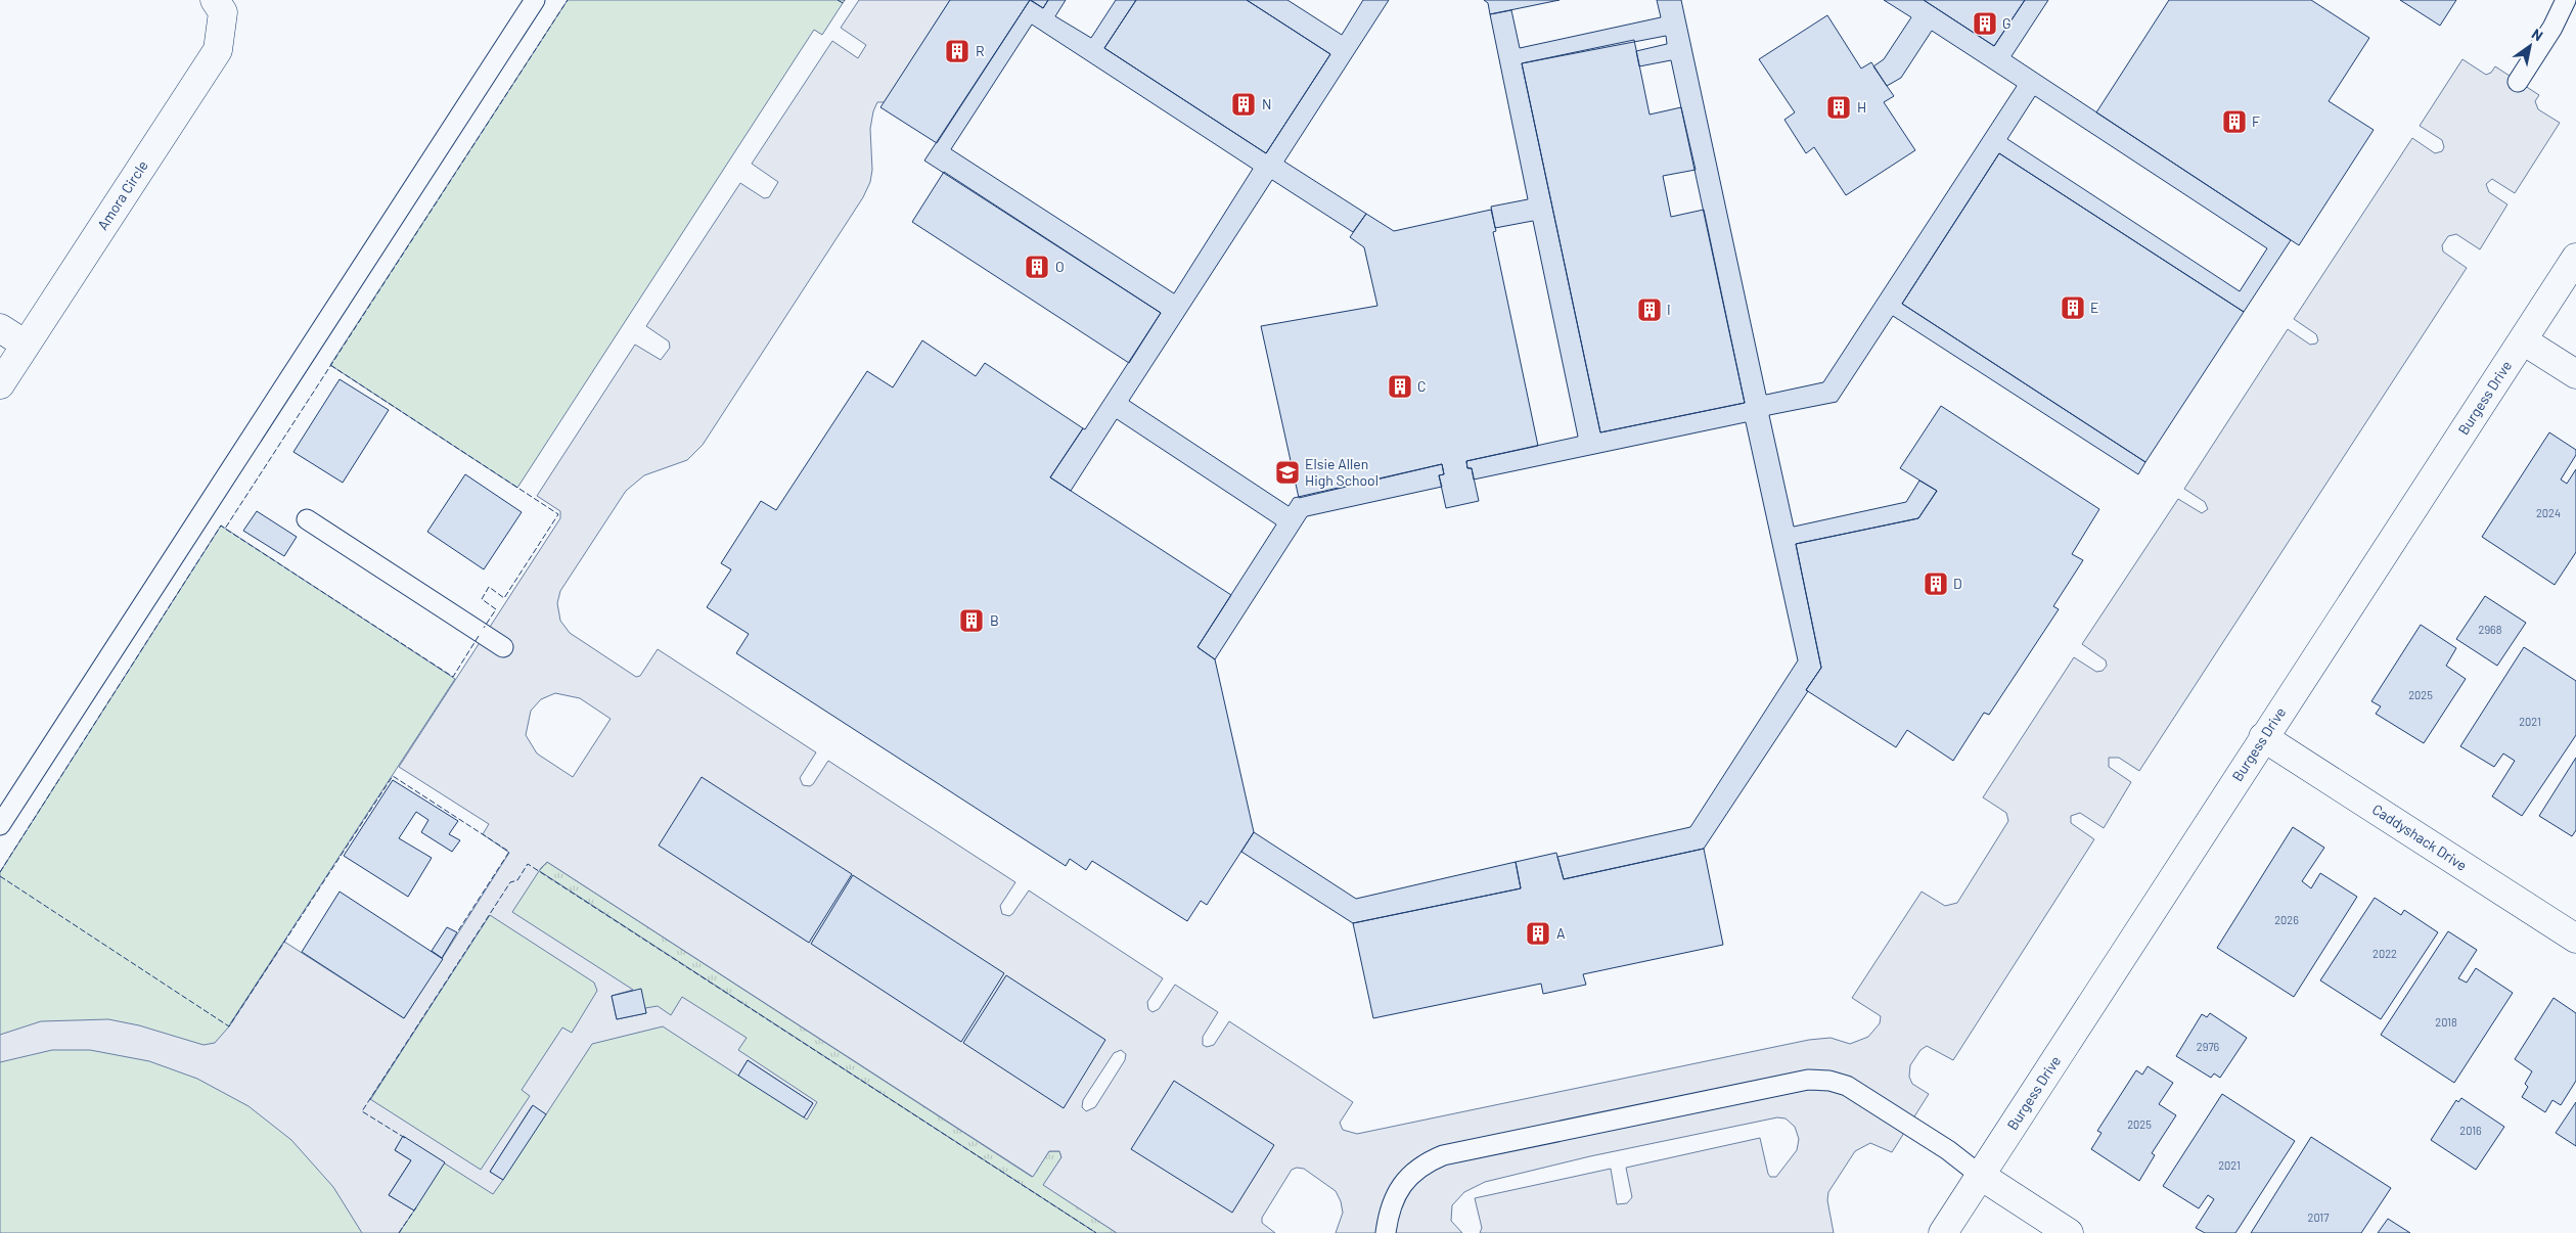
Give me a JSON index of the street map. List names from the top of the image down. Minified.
{"streets":{"street":["Amora Circle","Burgess Drive","Caddyshack Drive"]},"crossings":[["Burgess Drive","Caddyshack Drive"]],"places":{"building":["G","R","N","H","F","O","E","I","C","D","B","A"],"school or university":["Elsie Allen High School"]},"house_numbers":["2024","2968","2025","2021","2026","2022","2018","2976","2025","2016","2021","2017"],"north":"top right"}
